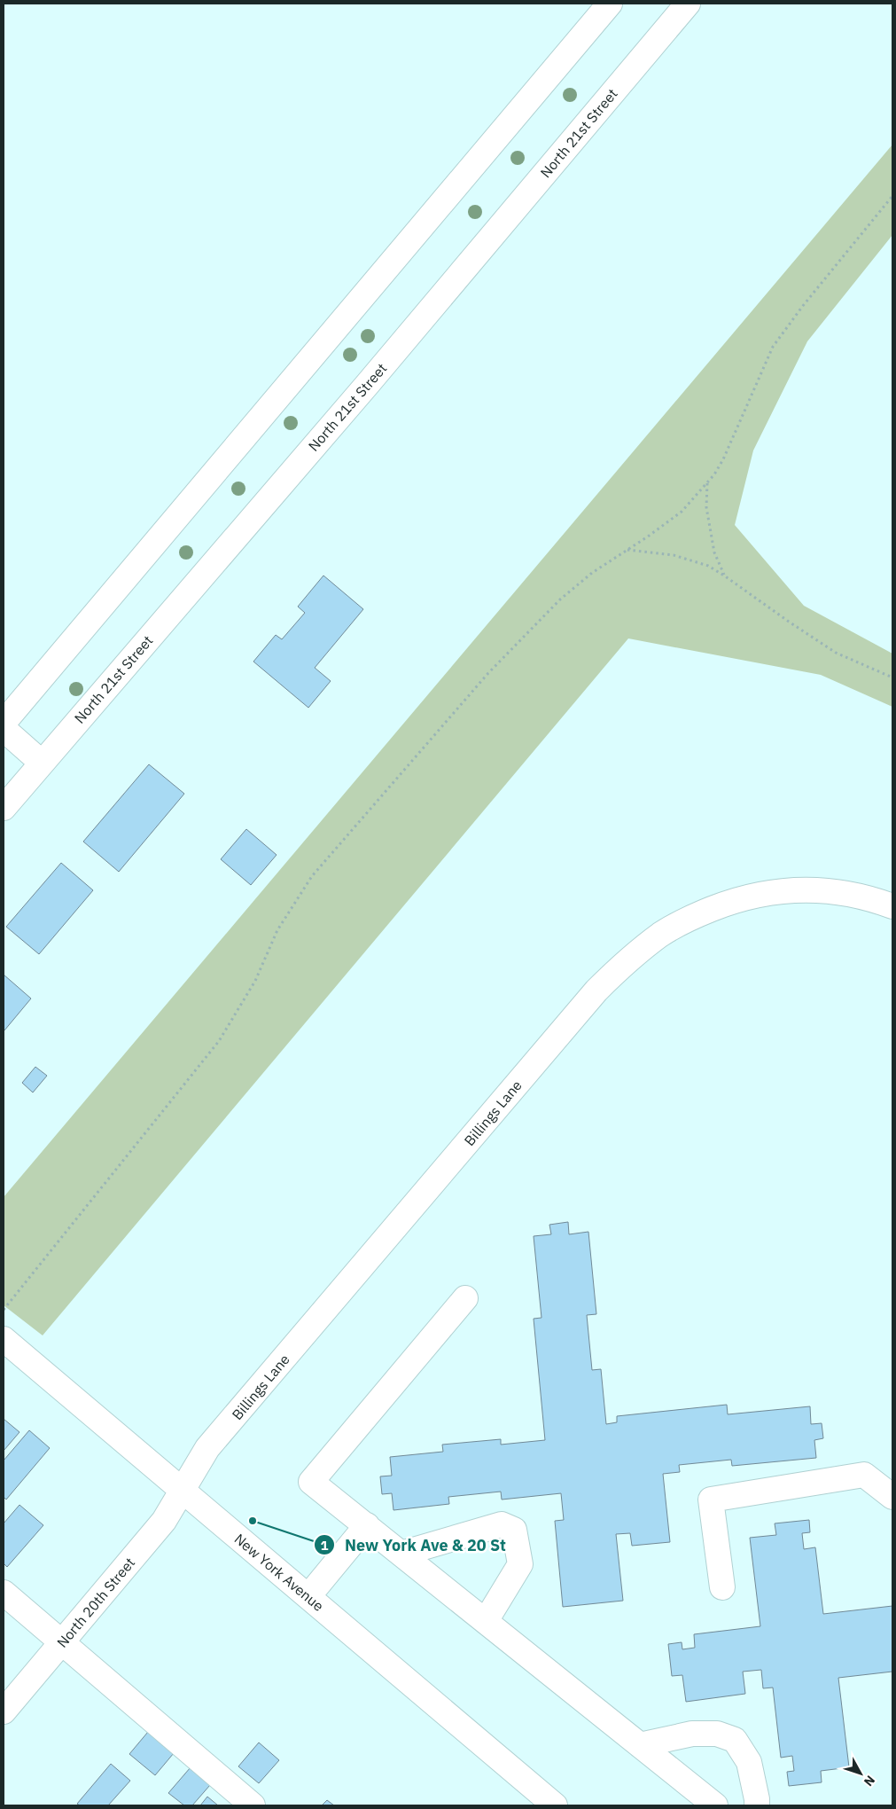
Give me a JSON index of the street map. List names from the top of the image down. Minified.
{"streets":{"street":["North 21st Street","Billings Lane","New York Avenue","North 20th Street"]},"crossings":[["Billings Lane","New York Avenue"],["Billings Lane","North 20th Street"],["New York Avenue","North 20th Street"]],"places":["New York Ave & 20 St"],"north":"bottom right"}
